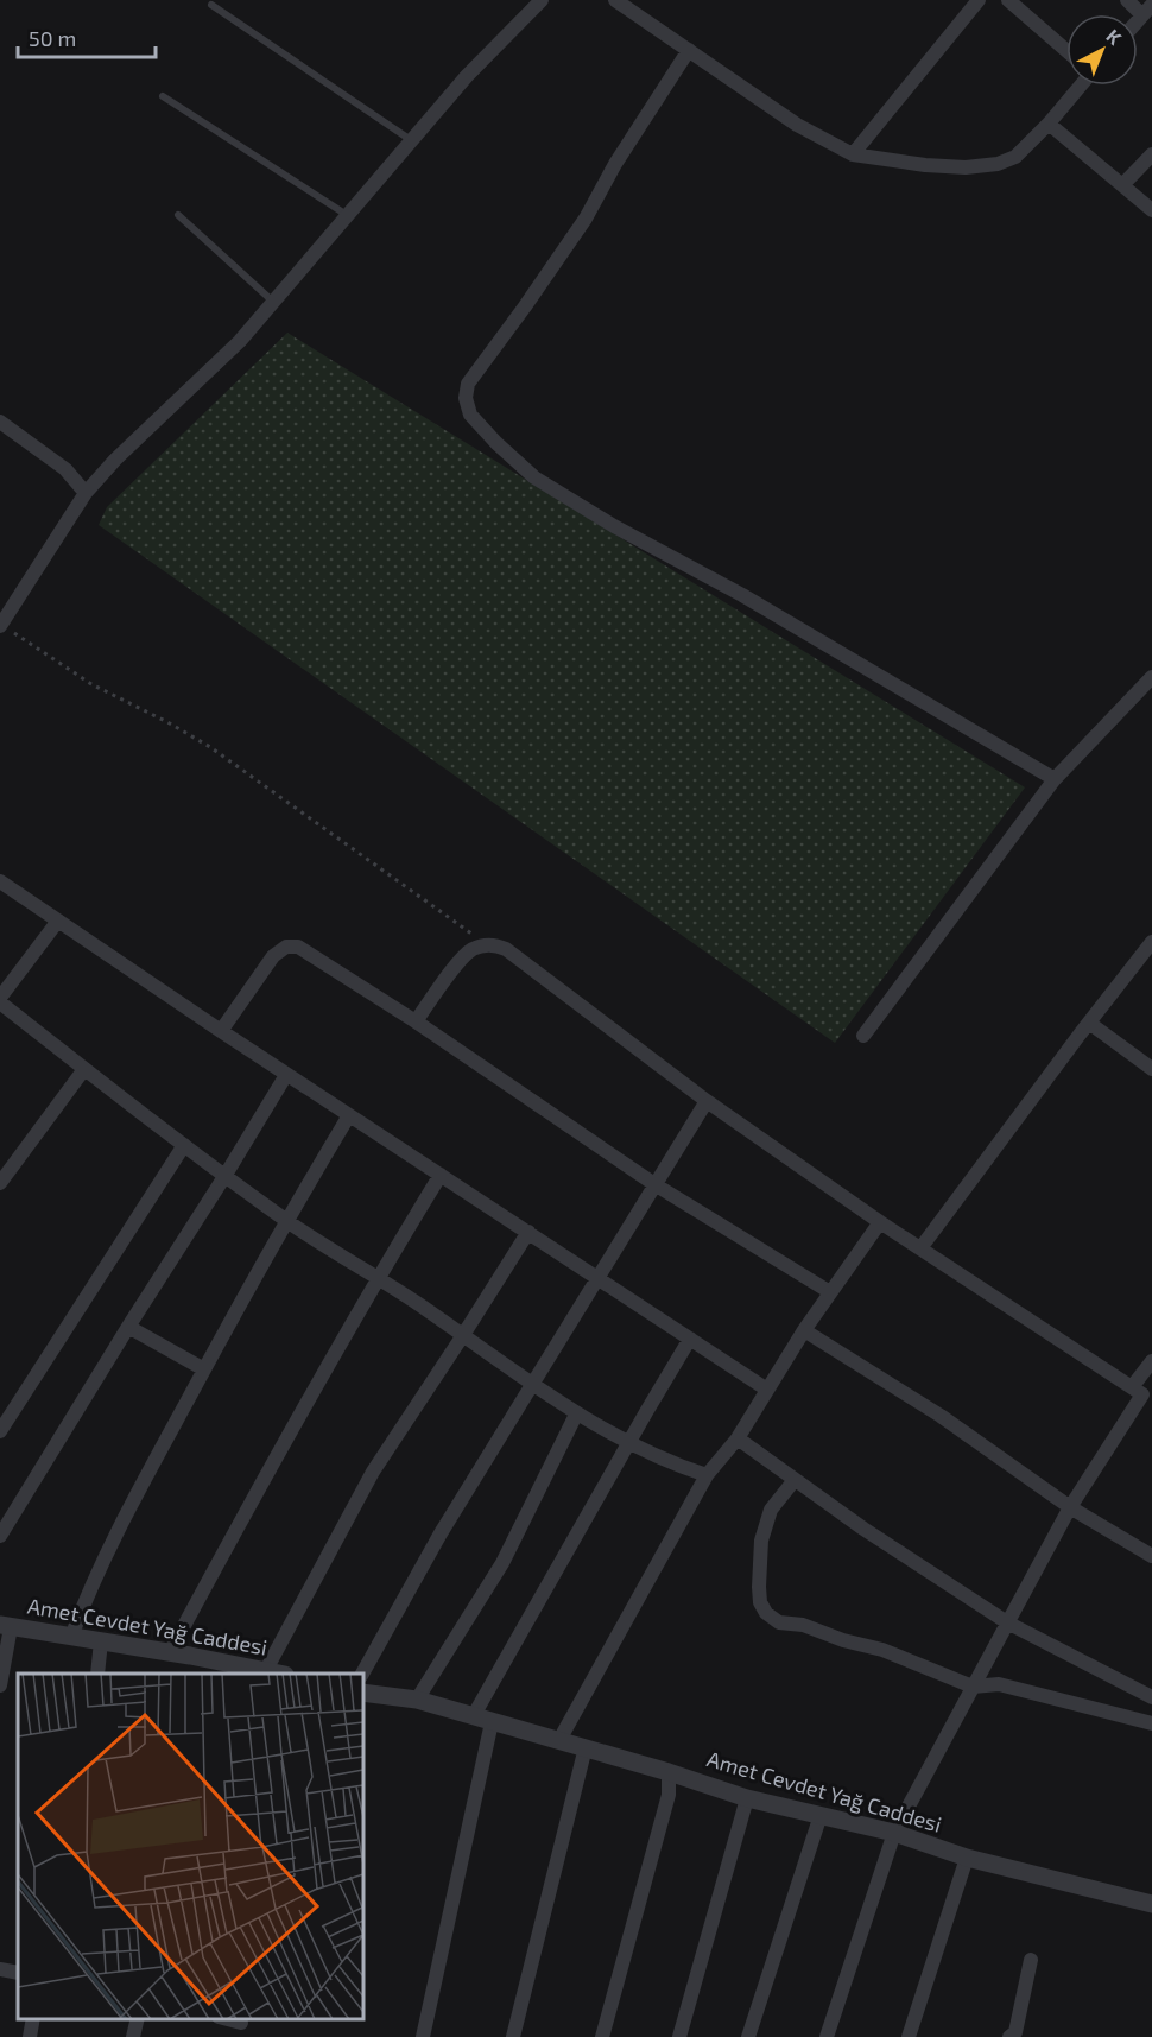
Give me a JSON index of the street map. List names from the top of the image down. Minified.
{"streets":{"street":["Amet Cevdet Yağ Caddesi"]},"scale_bar":"50 m","north":"top right"}
